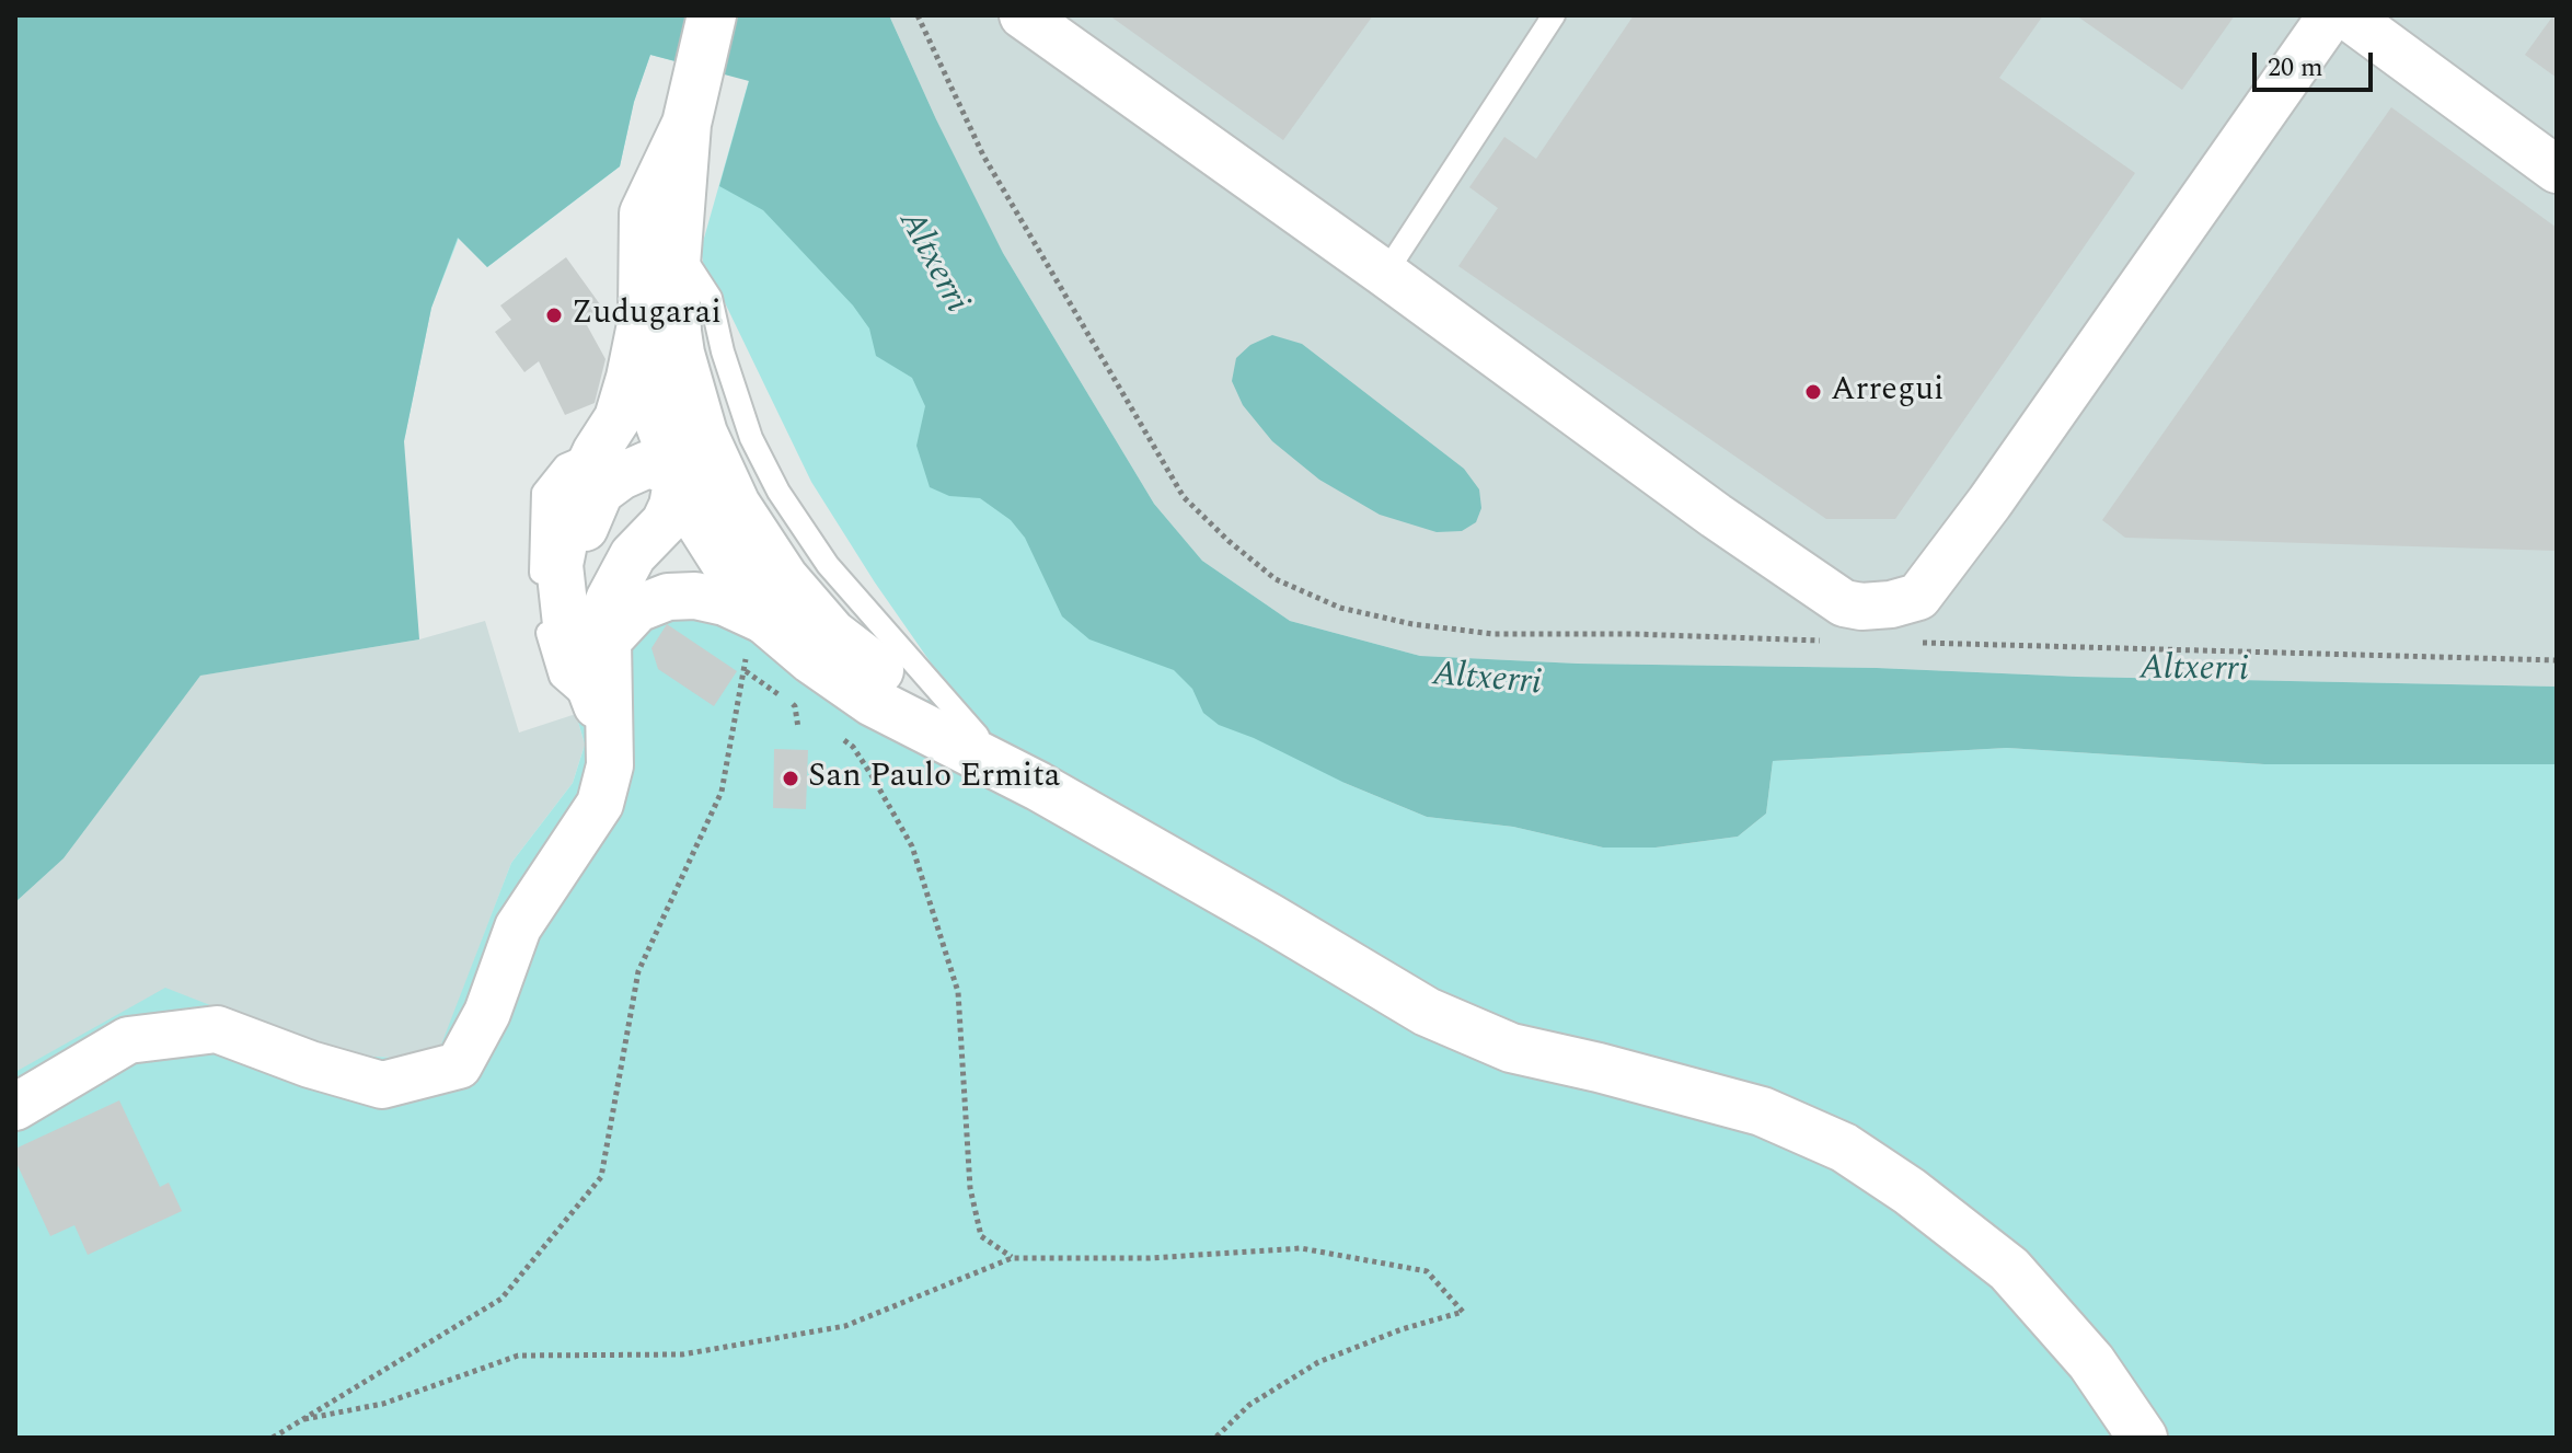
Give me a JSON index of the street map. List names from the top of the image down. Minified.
{"water":["Altxerri"],"places":["Zudugarai","Arregui","San Paulo Ermita"],"scale_bar":"20 m"}
